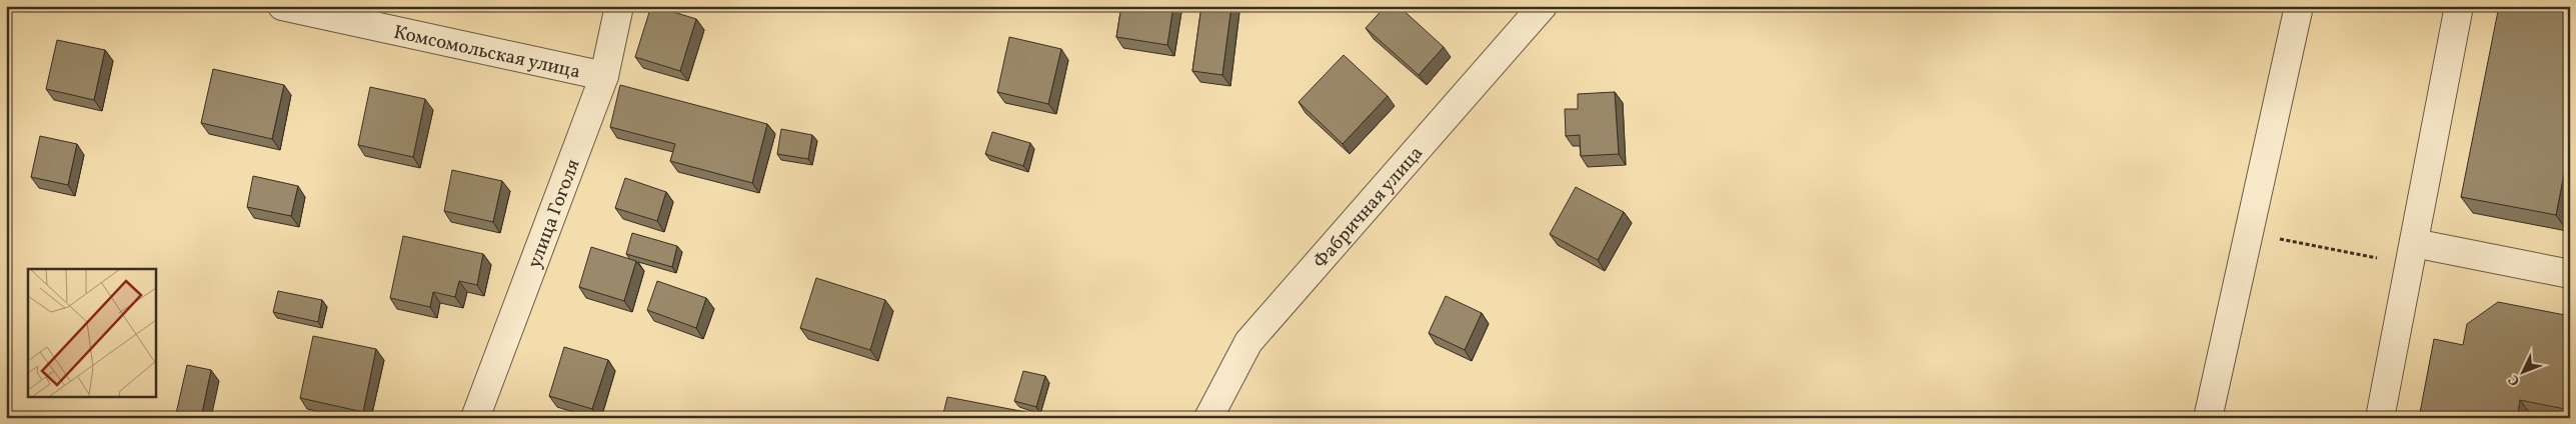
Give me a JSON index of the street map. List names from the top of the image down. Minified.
{"streets":{"street":["Комсомольская улица","Фабричная улица","улица Гоголя"]},"crossings":[["Комсомольская улица","улица Гоголя"]],"north":"bottom left"}
